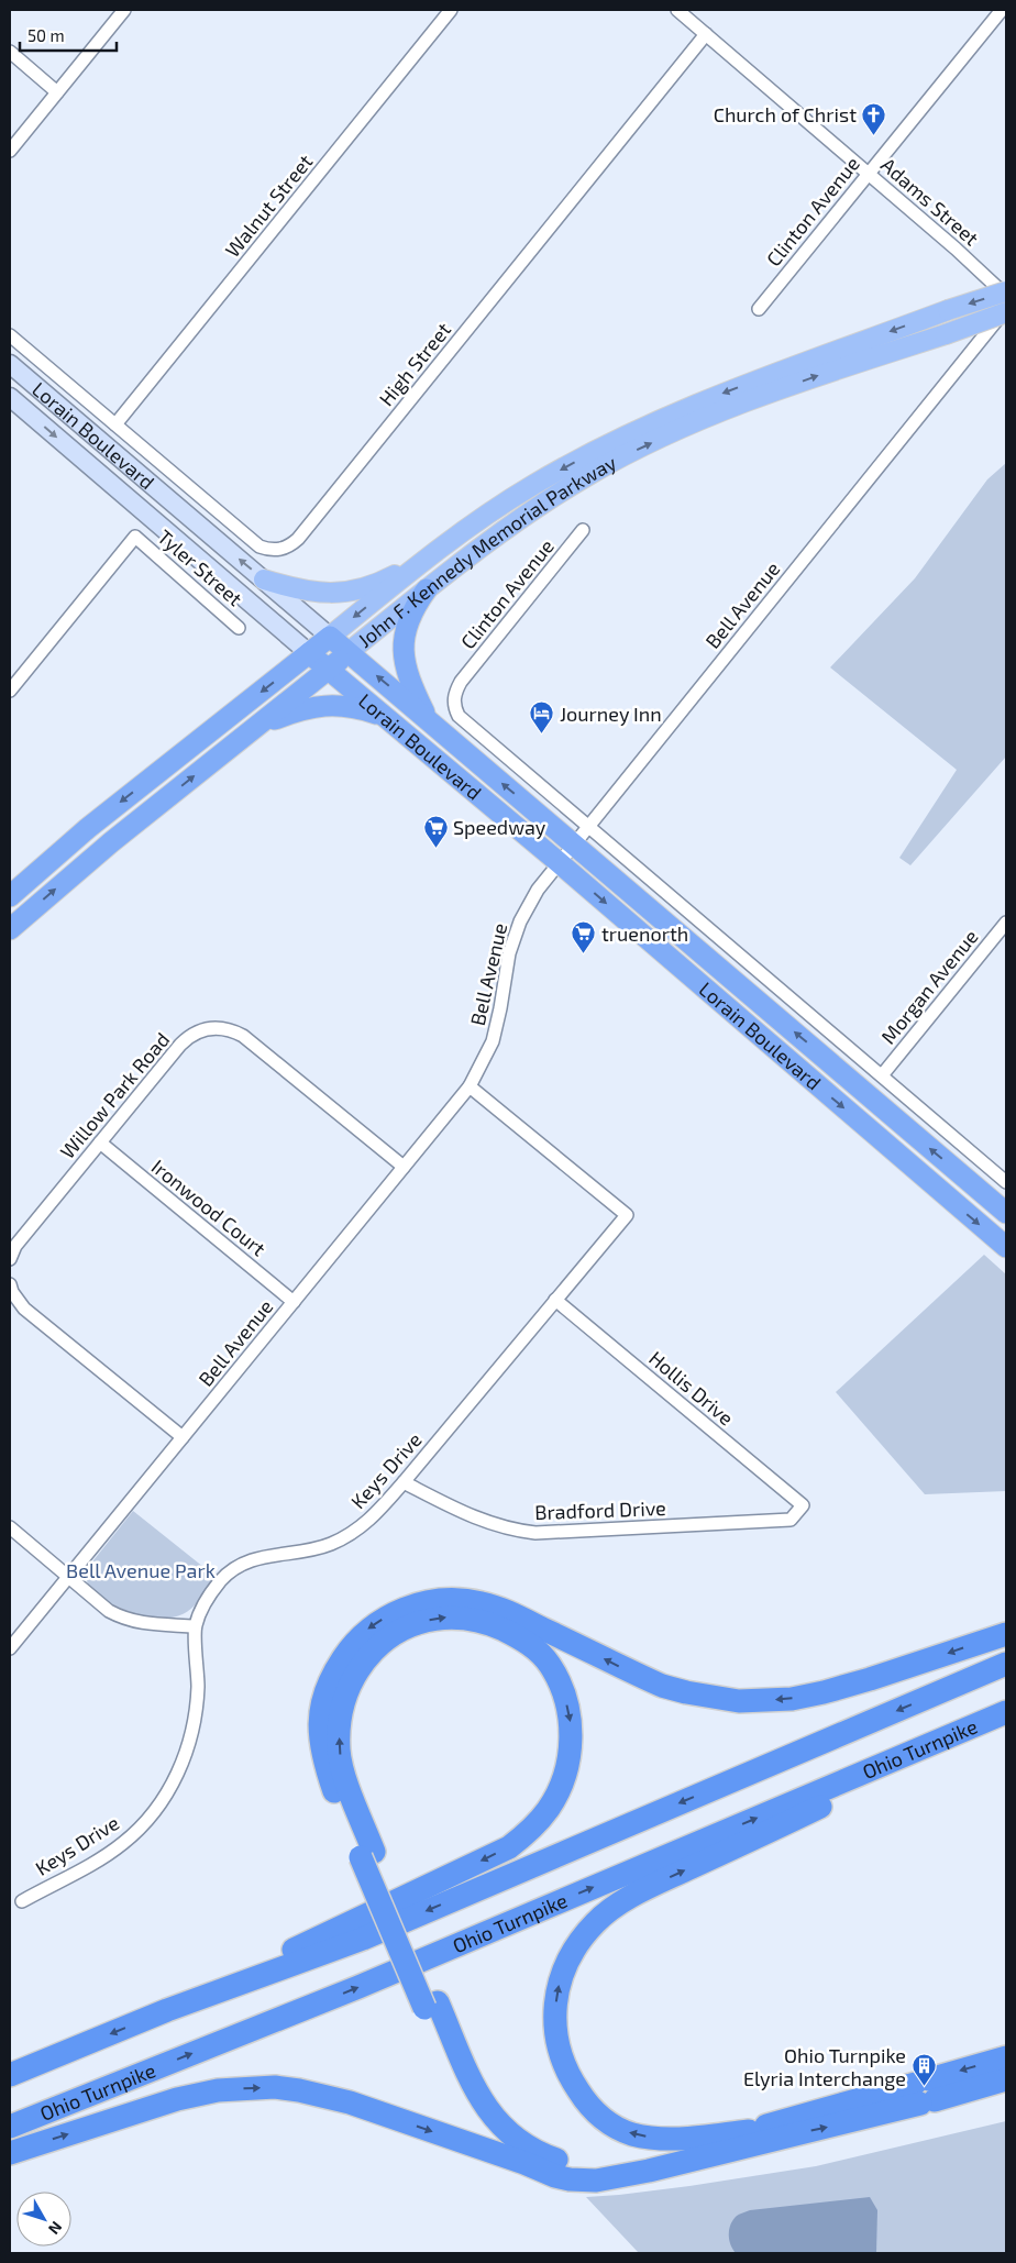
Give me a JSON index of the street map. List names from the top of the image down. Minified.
{"streets":{"highway":["Lorain Boulevard","John F. Kennedy Memorial Parkway","Ohio Turnpike"],"street":["Adams Street","Walnut Street","Clinton Avenue","High Street","Tyler Street","Bell Avenue","Morgan Avenue","Willow Park Road","Ironwood Court","Hollis Drive","Keys Drive","Bradford Drive"]},"crossings":[["Adams Street","Clinton Avenue"],["Adams Street","High Street"],["Walnut Street","High Street"],["Walnut Street","Lorain Boulevard"],["Clinton Avenue","Bell Avenue"],["High Street","Lorain Boulevard"],["Lorain Boulevard","John F. Kennedy Memorial Parkway"],["Lorain Boulevard","Bell Avenue"],["John F. Kennedy Memorial Parkway","Bell Avenue"],["Bell Avenue","Willow Park Road"],["Bell Avenue","Ironwood Court"],["Bell Avenue","Keys Drive"],["Willow Park Road","Ironwood Court"],["Hollis Drive","Keys Drive"],["Hollis Drive","Bradford Drive"],["Keys Drive","Bradford Drive"]],"parks":["Bell Avenue Park"],"places":{"church":["Church of Christ"],"hotel":["Journey Inn"],"supermarket":["Speedway","truenorth"],"building":["Ohio Turnpike Elyria Interchange"]},"scale_bar":"50 m","north":"bottom right"}
